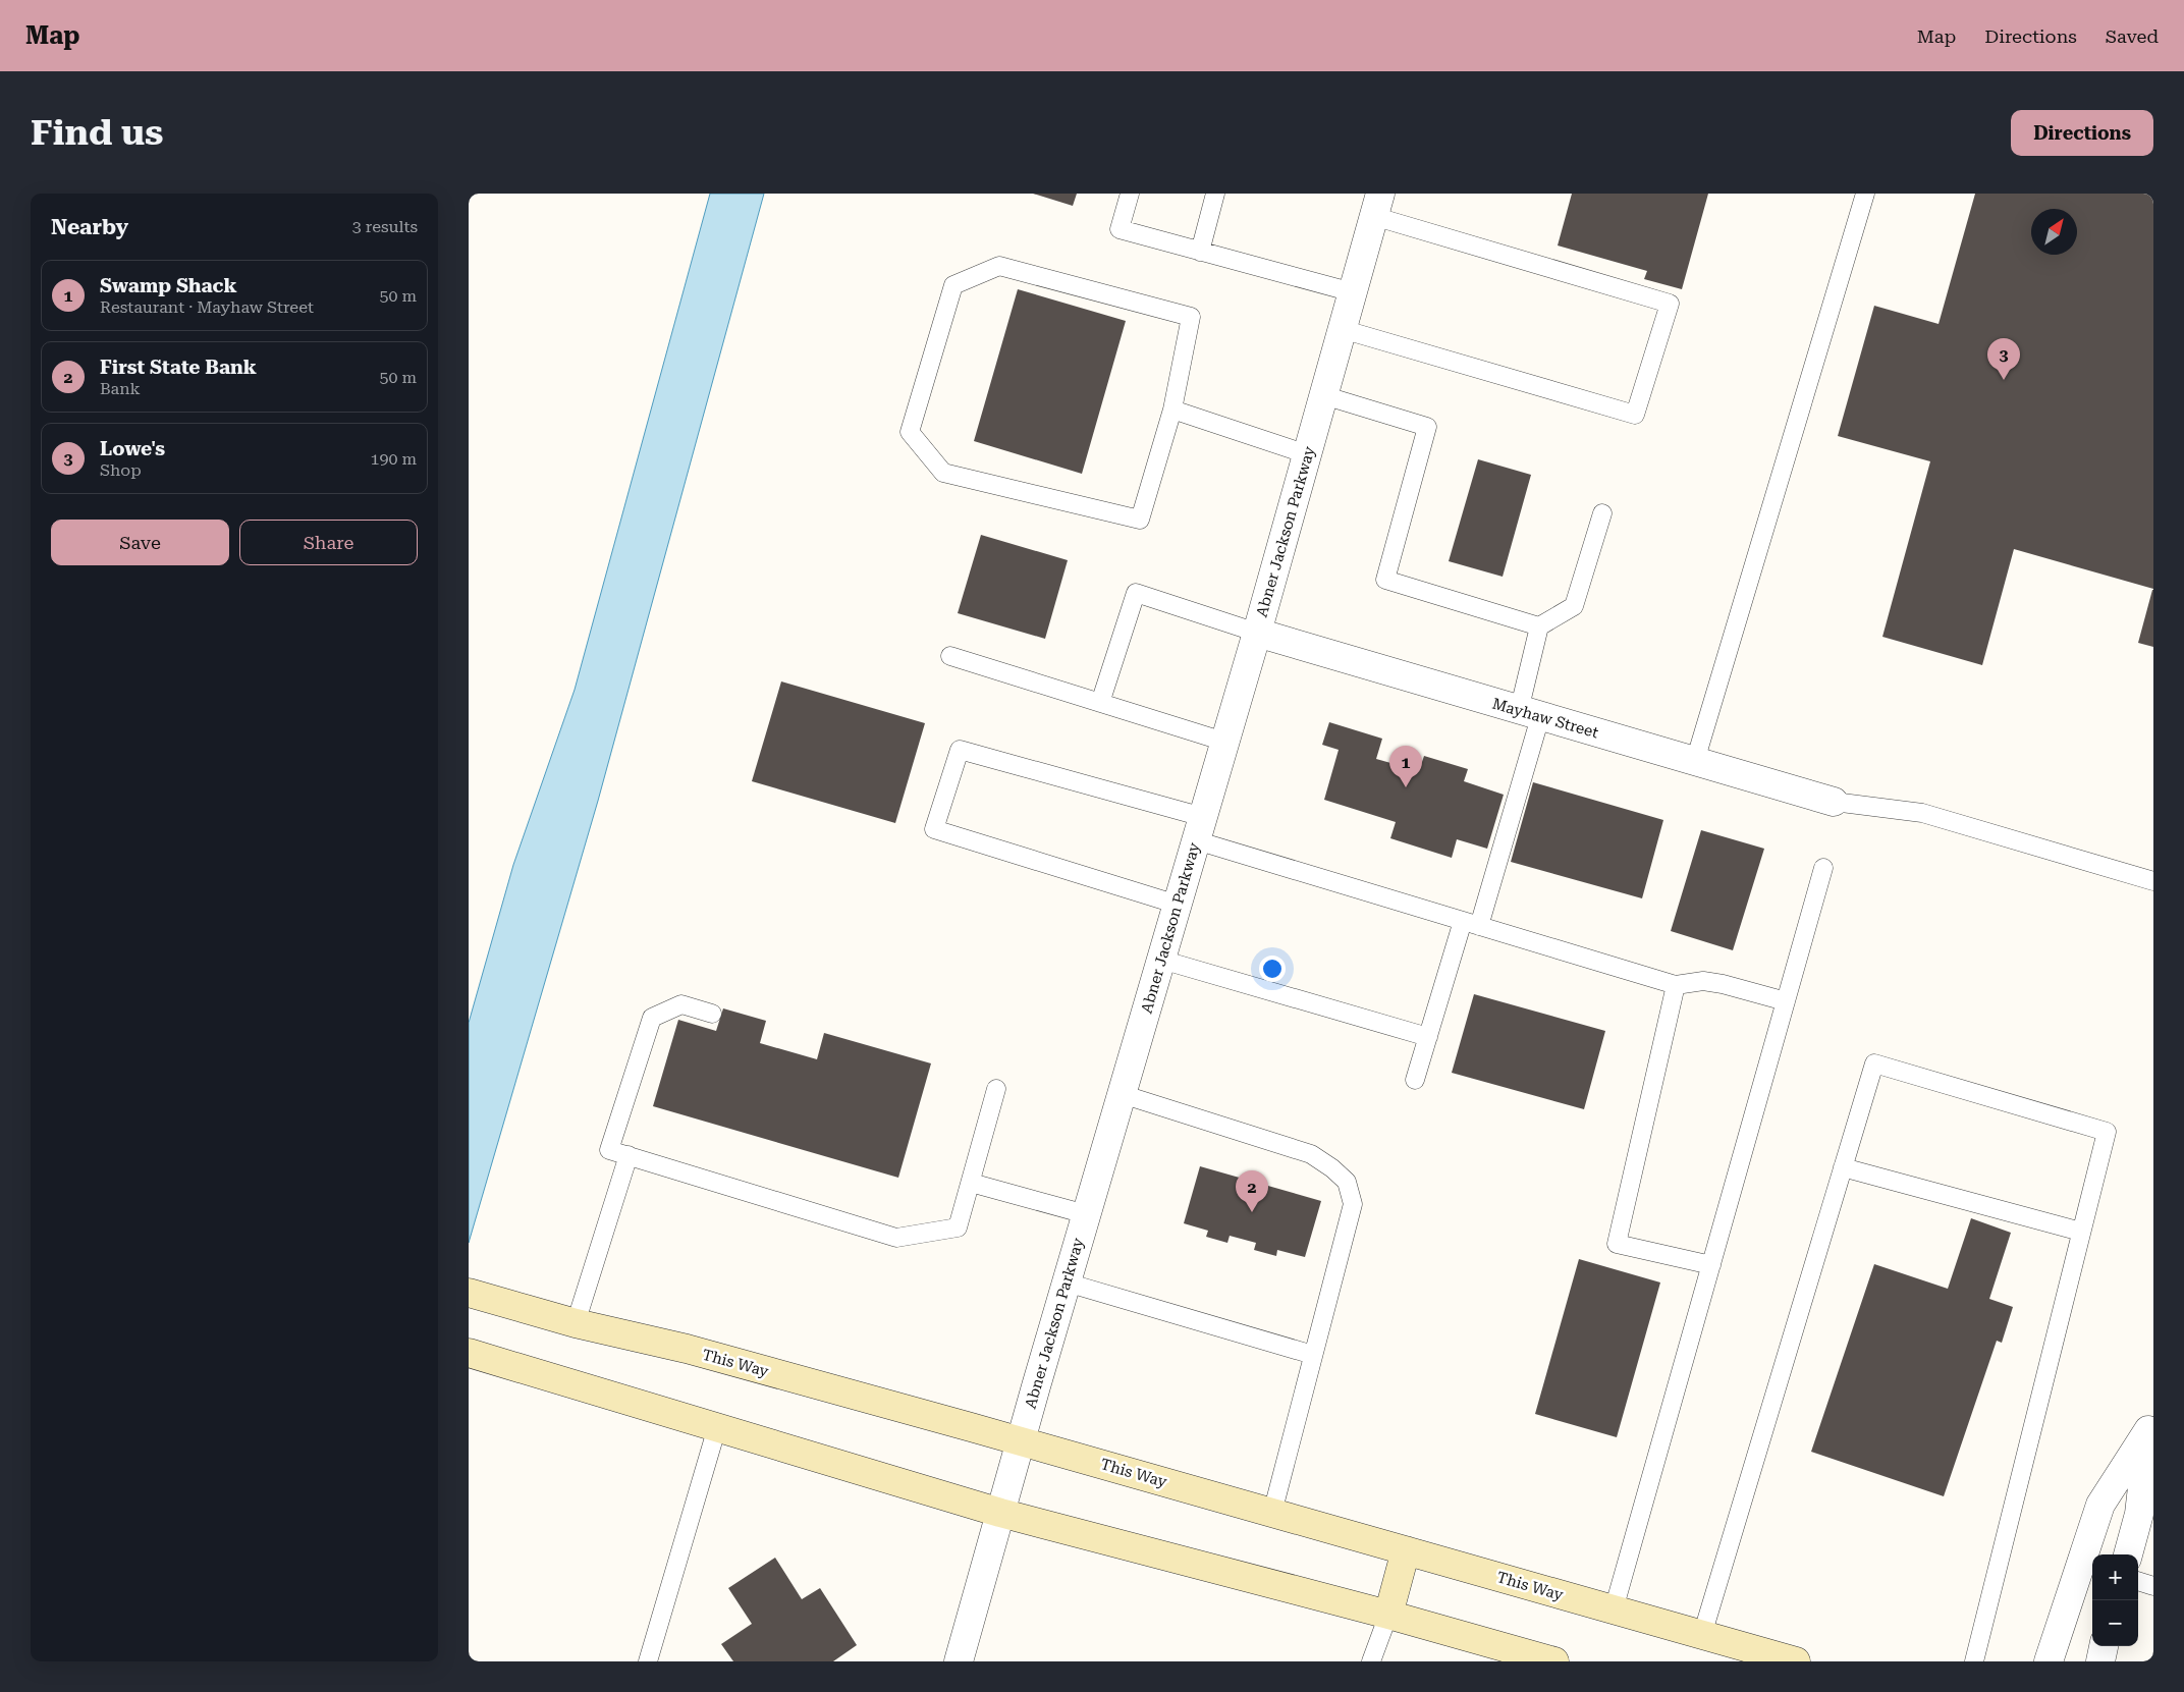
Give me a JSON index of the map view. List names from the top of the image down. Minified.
{"streets":{"main road":["This Way"],"street":["Abner Jackson Parkway","Mayhaw Street"]},"crossings":[["Abner Jackson Parkway","Mayhaw Street"],["Abner Jackson Parkway","This Way"]],"north":"top right","page":{"header":"Map","nav":["Map","Directions","Saved"],"buttons":["Directions",["Save","Share"]],"title":"Find us","heading":["Nearby","3 results"],"list":[{"mark":"1","name":"Swamp Shack","note":"Restaurant · Mayhaw Street","value":"50 m"},{"mark":"2","name":"First State Bank","note":"Bank","value":"50 m"},{"mark":"3","name":"Lowe's","note":"Shop","value":"190 m"}],"pins":["3","1","2"],"map_buttons":["+","−"]}}
